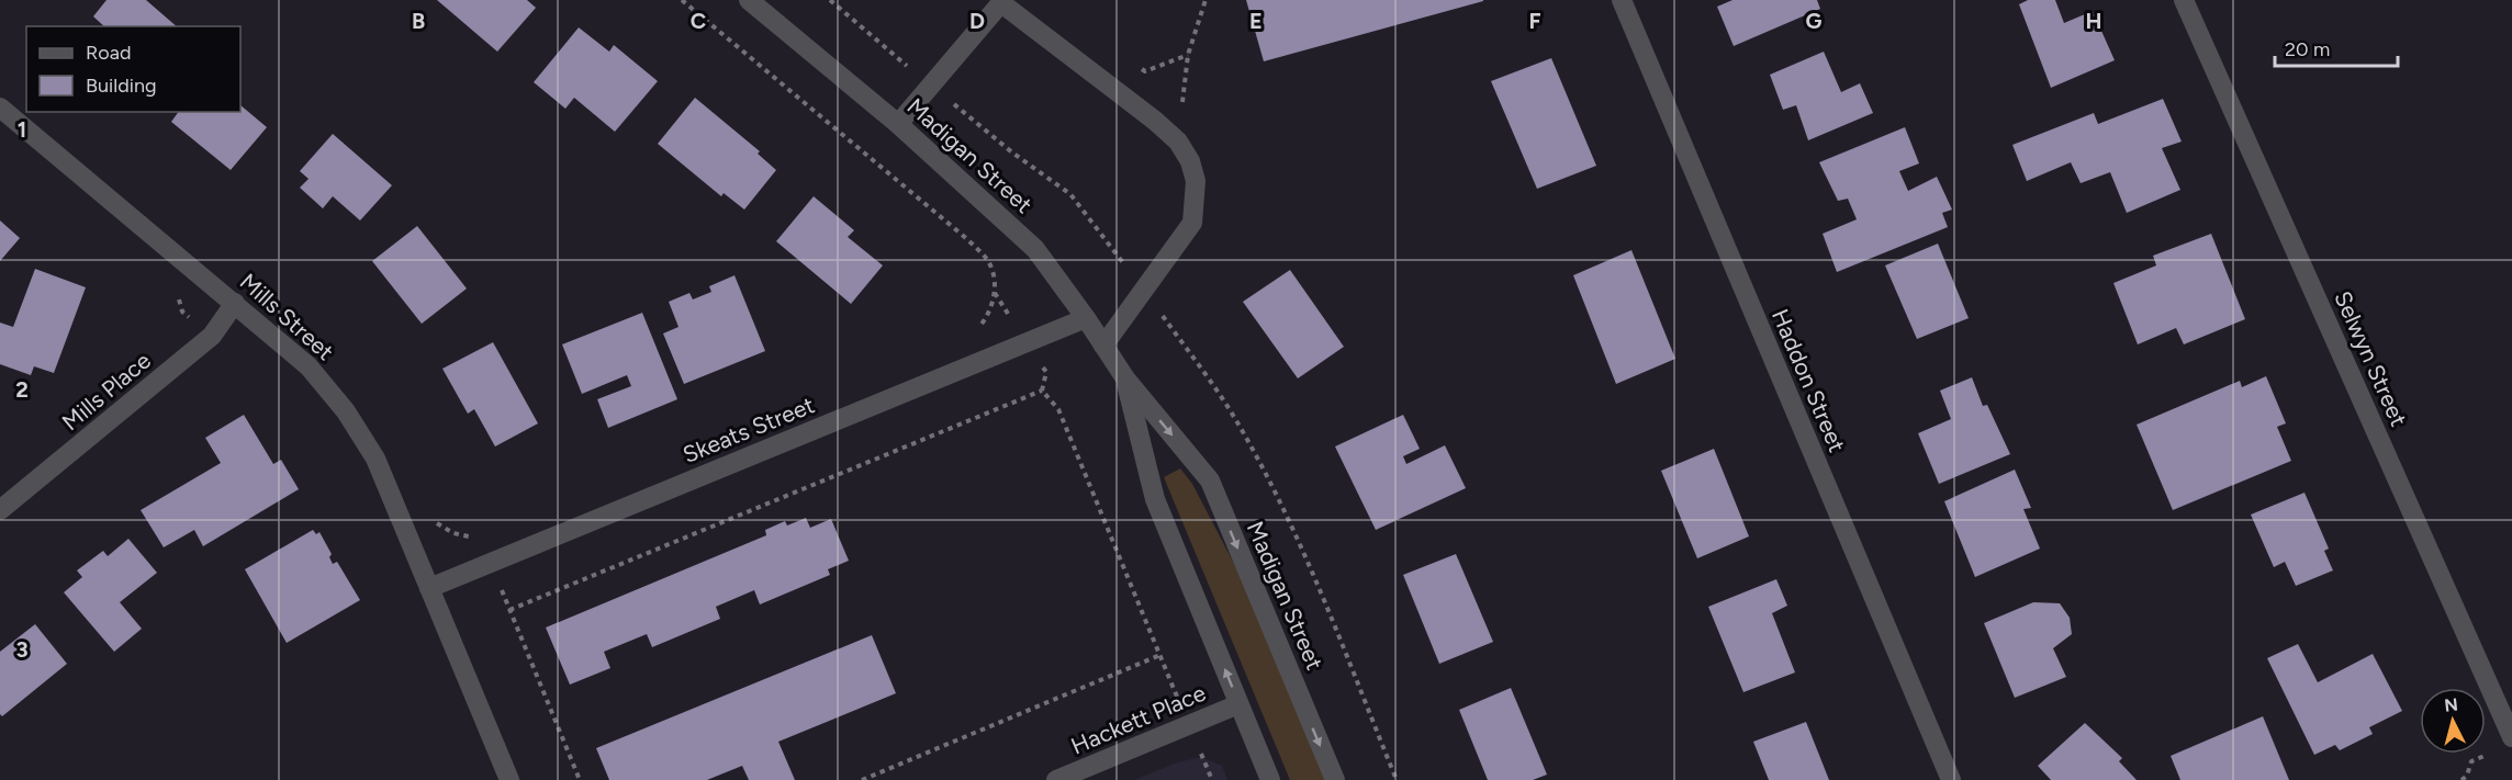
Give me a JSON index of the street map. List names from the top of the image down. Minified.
{"streets":{"street":["Madigan Street","Mills Street","Selwyn Street","Haddon Street","Mills Place","Skeats Street","Hackett Place"]},"crossings":[["Madigan Street","Skeats Street"],["Madigan Street","Hackett Place"],["Mills Street","Mills Place"],["Mills Street","Skeats Street"]],"legend":["Road","Building"],"scale_bar":"20 m","north":"top","grid":{"columns":["B","C","D","E","F","G","H"],"rows":["1","2","3"]}}
